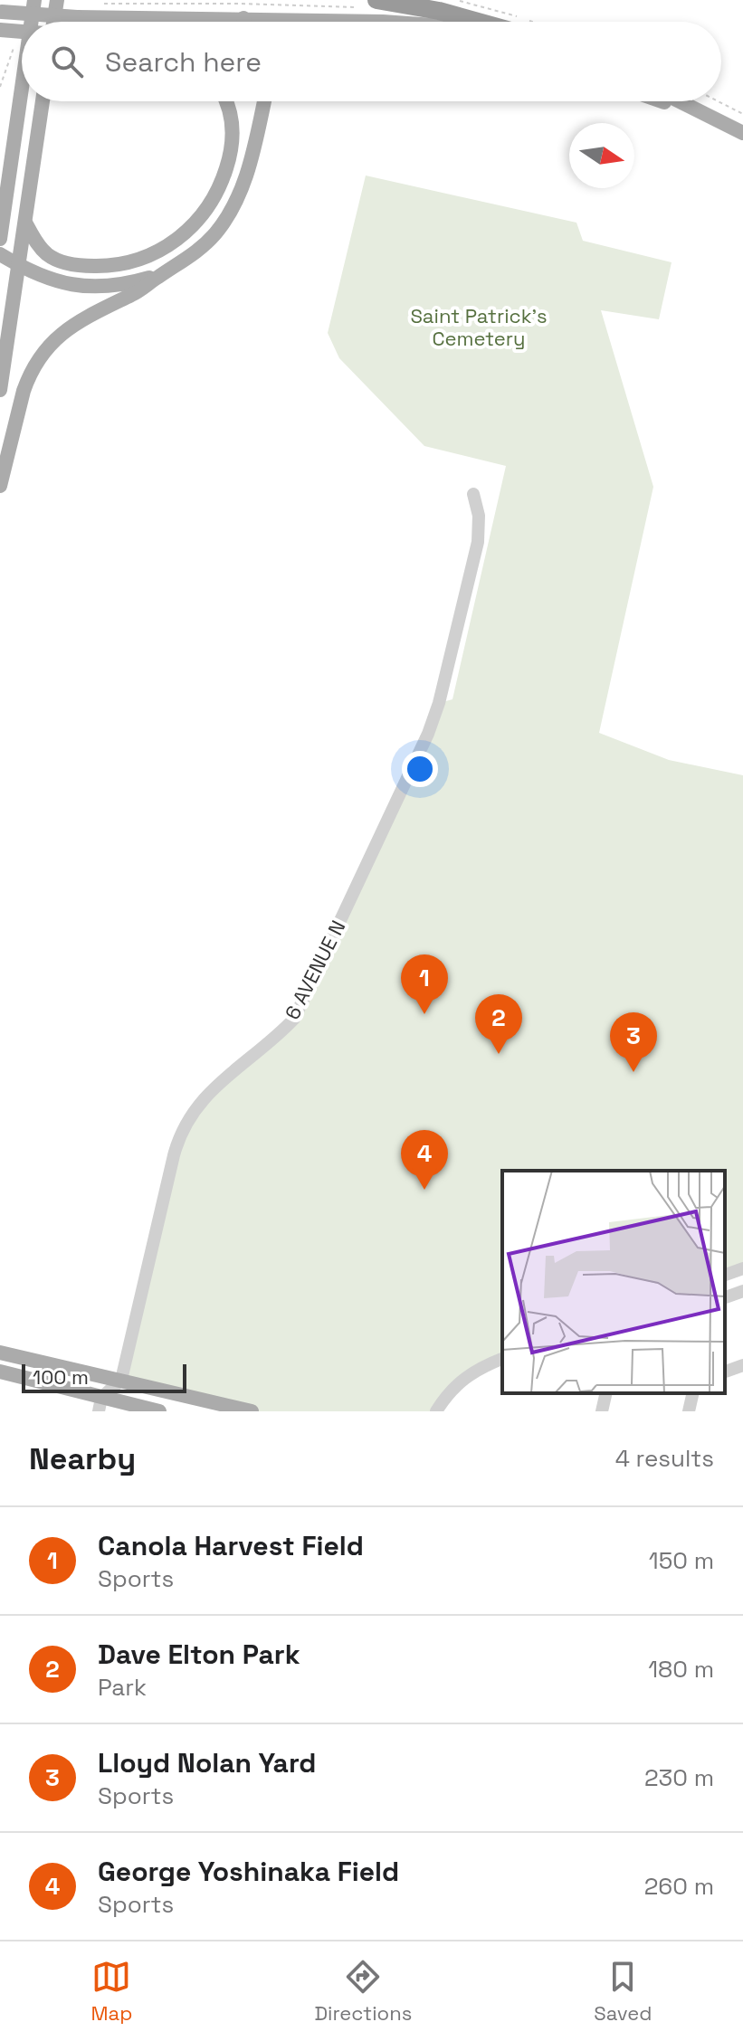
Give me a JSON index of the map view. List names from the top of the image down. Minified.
{"streets":{"street":["6 AVENUE N"]},"parks":["Saint Patrick's Cemetery"],"scale_bar":"100 m","north":"right","page":{"search":"Search here","pins":["1","2","3","4"],"scale":"100 m","heading":["Nearby","4 results"],"list":[{"mark":"1","name":"Canola Harvest Field","note":"Sports","value":"150 m"},{"mark":"2","name":"Dave Elton Park","note":"Park","value":"180 m"},{"mark":"3","name":"Lloyd Nolan Yard","note":"Sports","value":"230 m"},{"mark":"4","name":"George Yoshinaka Field","note":"Sports","value":"260 m"}],"nav":["Map","Directions","Saved"]}}
